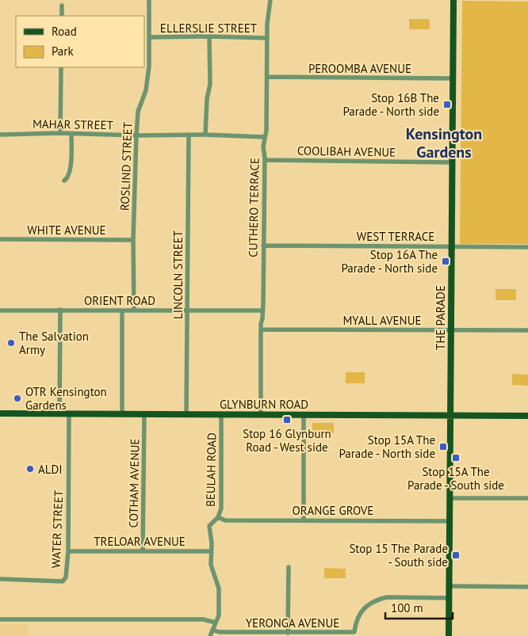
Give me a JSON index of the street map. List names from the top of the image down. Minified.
{"streets":{"main road":["THE PARADE","GLYNBURN ROAD"],"street":["ELLERSLIE STREET","PEROOMBA AVENUE","MAHAR STREET","COOLIBAH AVENUE","ROSLIND STREET","CUTHERO TERRACE","WHITE AVENUE","WEST TERRACE","LINCOLN STREET","ORIENT ROAD","MYALL AVENUE","BEULAH ROAD","COTHAM AVENUE","ORANGE GROVE","WATER STREET","TRELOAR AVENUE","YERONGA AVENUE"]},"crossings":[["ELLERSLIE STREET","ROSLIND STREET"],["ELLERSLIE STREET","CUTHERO TERRACE"],["PEROOMBA AVENUE","CUTHERO TERRACE"],["PEROOMBA AVENUE","THE PARADE"],["MAHAR STREET","ROSLIND STREET"],["MAHAR STREET","CUTHERO TERRACE"],["MAHAR STREET","LINCOLN STREET"],["COOLIBAH AVENUE","CUTHERO TERRACE"],["COOLIBAH AVENUE","THE PARADE"],["ROSLIND STREET","WHITE AVENUE"],["ROSLIND STREET","ORIENT ROAD"],["CUTHERO TERRACE","WEST TERRACE"],["CUTHERO TERRACE","ORIENT ROAD"],["CUTHERO TERRACE","MYALL AVENUE"],["CUTHERO TERRACE","GLYNBURN ROAD"],["WEST TERRACE","THE PARADE"],["LINCOLN STREET","ORIENT ROAD"],["LINCOLN STREET","GLYNBURN ROAD"],["THE PARADE","MYALL AVENUE"],["THE PARADE","GLYNBURN ROAD"],["THE PARADE","ORANGE GROVE"],["THE PARADE","YERONGA AVENUE"],["GLYNBURN ROAD","BEULAH ROAD"],["GLYNBURN ROAD","COTHAM AVENUE"],["GLYNBURN ROAD","WATER STREET"],["BEULAH ROAD","ORANGE GROVE"],["BEULAH ROAD","TRELOAR AVENUE"],["BEULAH ROAD","YERONGA AVENUE"],["COTHAM AVENUE","TRELOAR AVENUE"],["WATER STREET","TRELOAR AVENUE"]],"districts":["Kensington Gardens"],"places":{"transit":["Stop 16B The Parade - North side","Stop 16A The Parade - North side","Stop 16 Glynburn Road - West side","Stop 15A The Parade - North side","Stop 15A The Parade - South side","Stop 15 The Parade - South side"],"other":["The Salvation Army","OTR Kensington Gardens","ALDI"]},"legend":["Road","Park"],"scale_bar":"100 m"}
